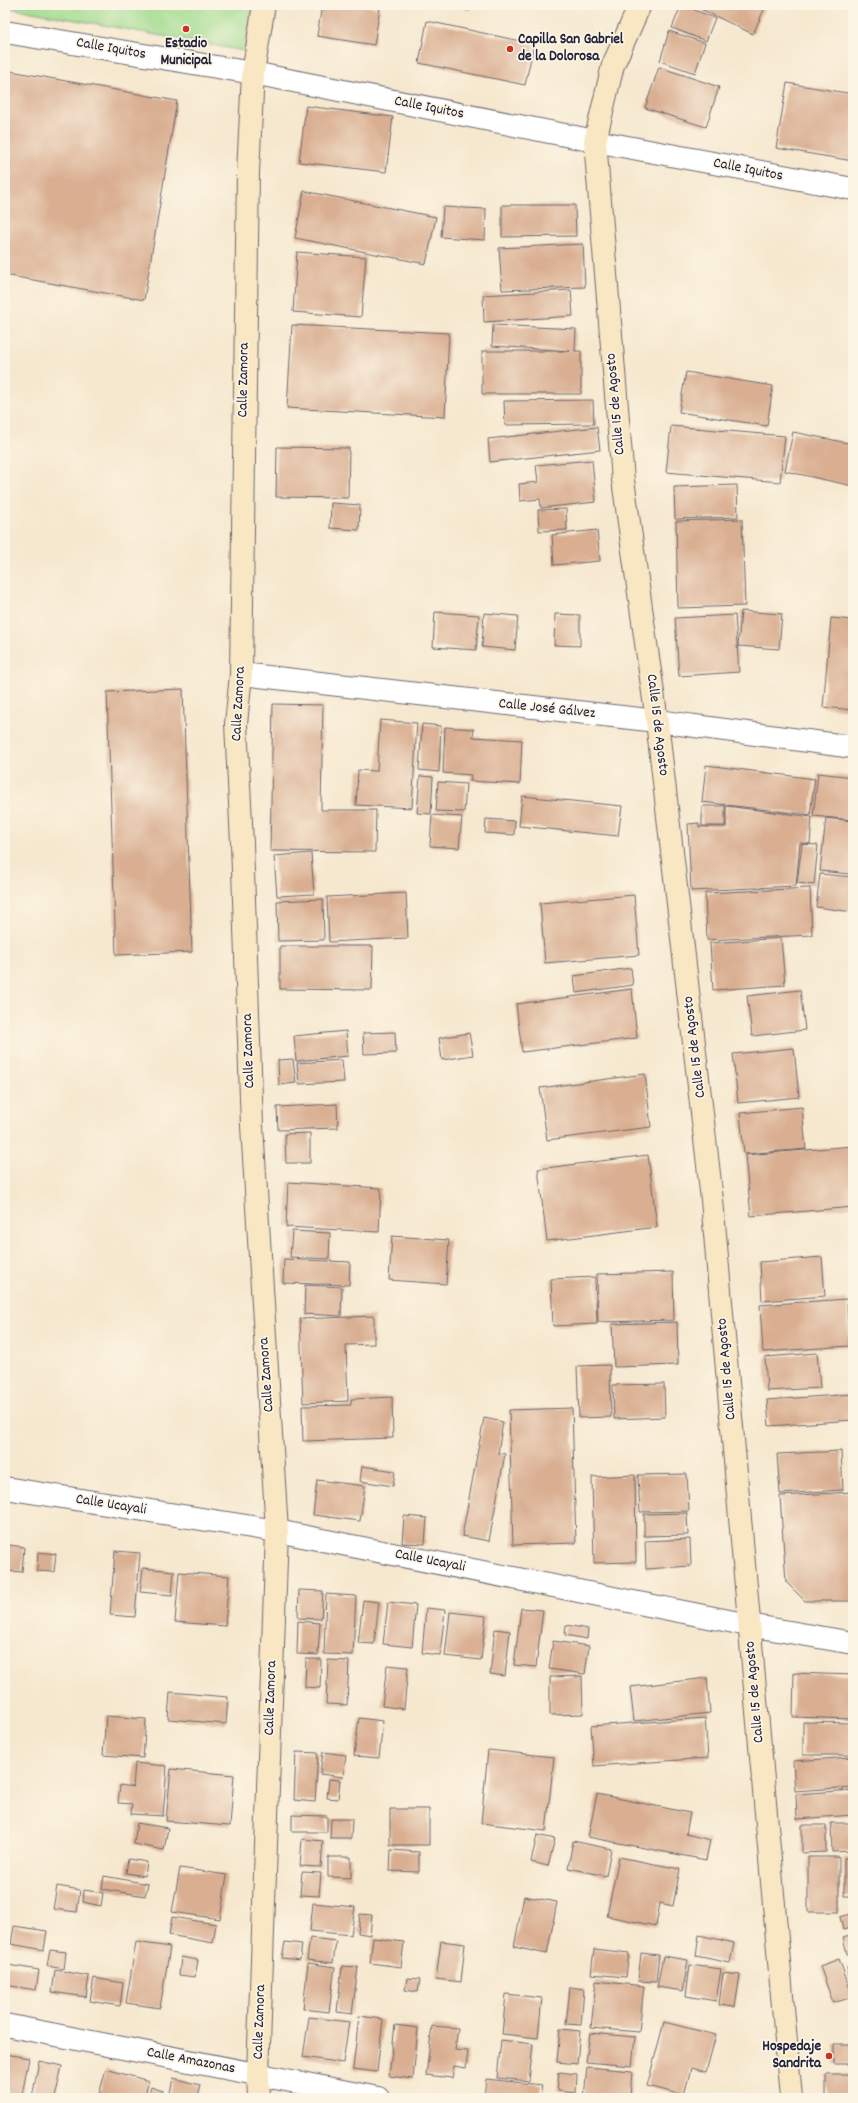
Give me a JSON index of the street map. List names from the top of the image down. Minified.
{"streets":{"street":["Calle Iquitos","Calle Zamora","Calle 15 de Agosto","Calle José Gálvez","Calle Ucayali","Calle Amazonas"]},"crossings":[["Calle Iquitos","Calle Zamora"],["Calle Iquitos","Calle 15 de Agosto"],["Calle Zamora","Calle José Gálvez"],["Calle Zamora","Calle Ucayali"],["Calle Zamora","Calle Amazonas"],["Calle 15 de Agosto","Calle José Gálvez"],["Calle 15 de Agosto","Calle Ucayali"]],"places":["Estadio Municipal","Capilla San Gabriel de la Dolorosa","Hospedaje Sandrita"]}
